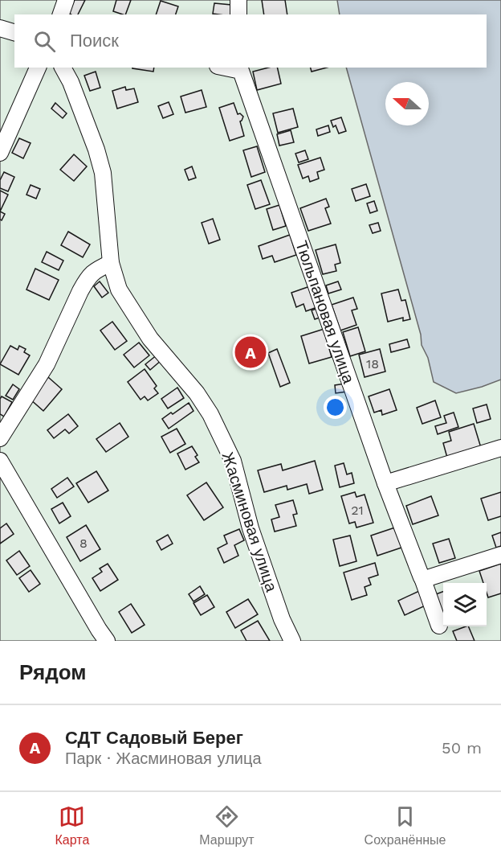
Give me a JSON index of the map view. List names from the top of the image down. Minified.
{"streets":{"street":["Тюльпановая улица","Жасминовая улица"]},"house_numbers":["18","21","8"],"north":"left","page":{"search":"Поиск","pins":"A","heading":"Рядом","list":[{"mark":"A","name":"СДТ Садовый Берег","note":"Парк · Жасминовая улица","value":"50 m"}],"nav":["Карта","Маршрут","Сохранённые"]}}
